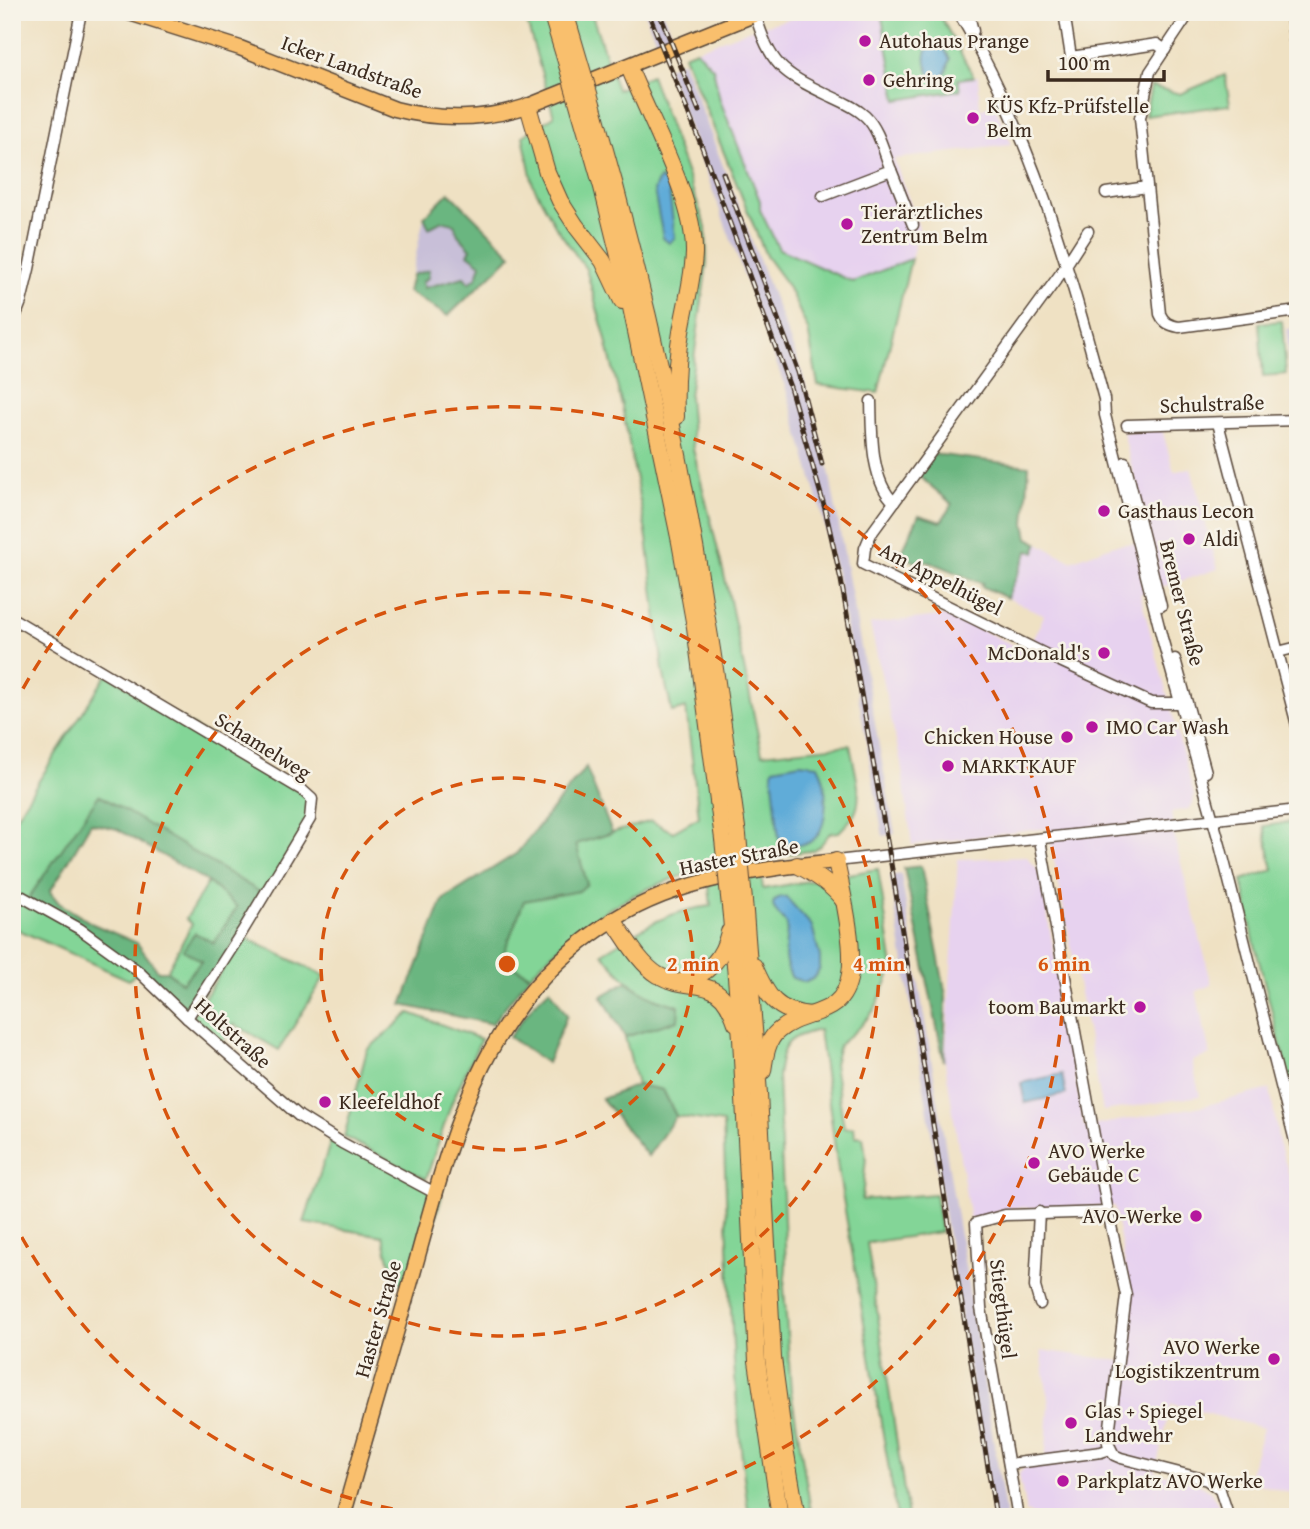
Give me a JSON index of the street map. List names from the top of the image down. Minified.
{"streets":{"main road":["Icker Landstraße","Haster Straße"],"street":["Schulstraße","Am Appelhügel","Bremer Straße","Schamelweg","Holtstraße","Stiegthügel"]},"crossings":[["Am Appelhügel","Bremer Straße"],["Bremer Straße","Haster Straße"],["Schamelweg","Holtstraße"],["Haster Straße","Holtstraße"]],"places":["Autohaus Prange","Gehring","KÜS Kfz-Prüfstelle Belm","Tierärztliches Zentrum Belm","Gasthaus Lecon","Aldi","McDonald's","IMO Car Wash","Chicken House","MARKTKAUF","toom Baumarkt","Kleefeldhof","AVO Werke Gebäude C","AVO-Werke","AVO Werke Logistikzentrum","Glas + Spiegel Landwehr","Parkplatz AVO Werke"],"scale_bar":"100 m","rings":["2 min","4 min","6 min"]}
